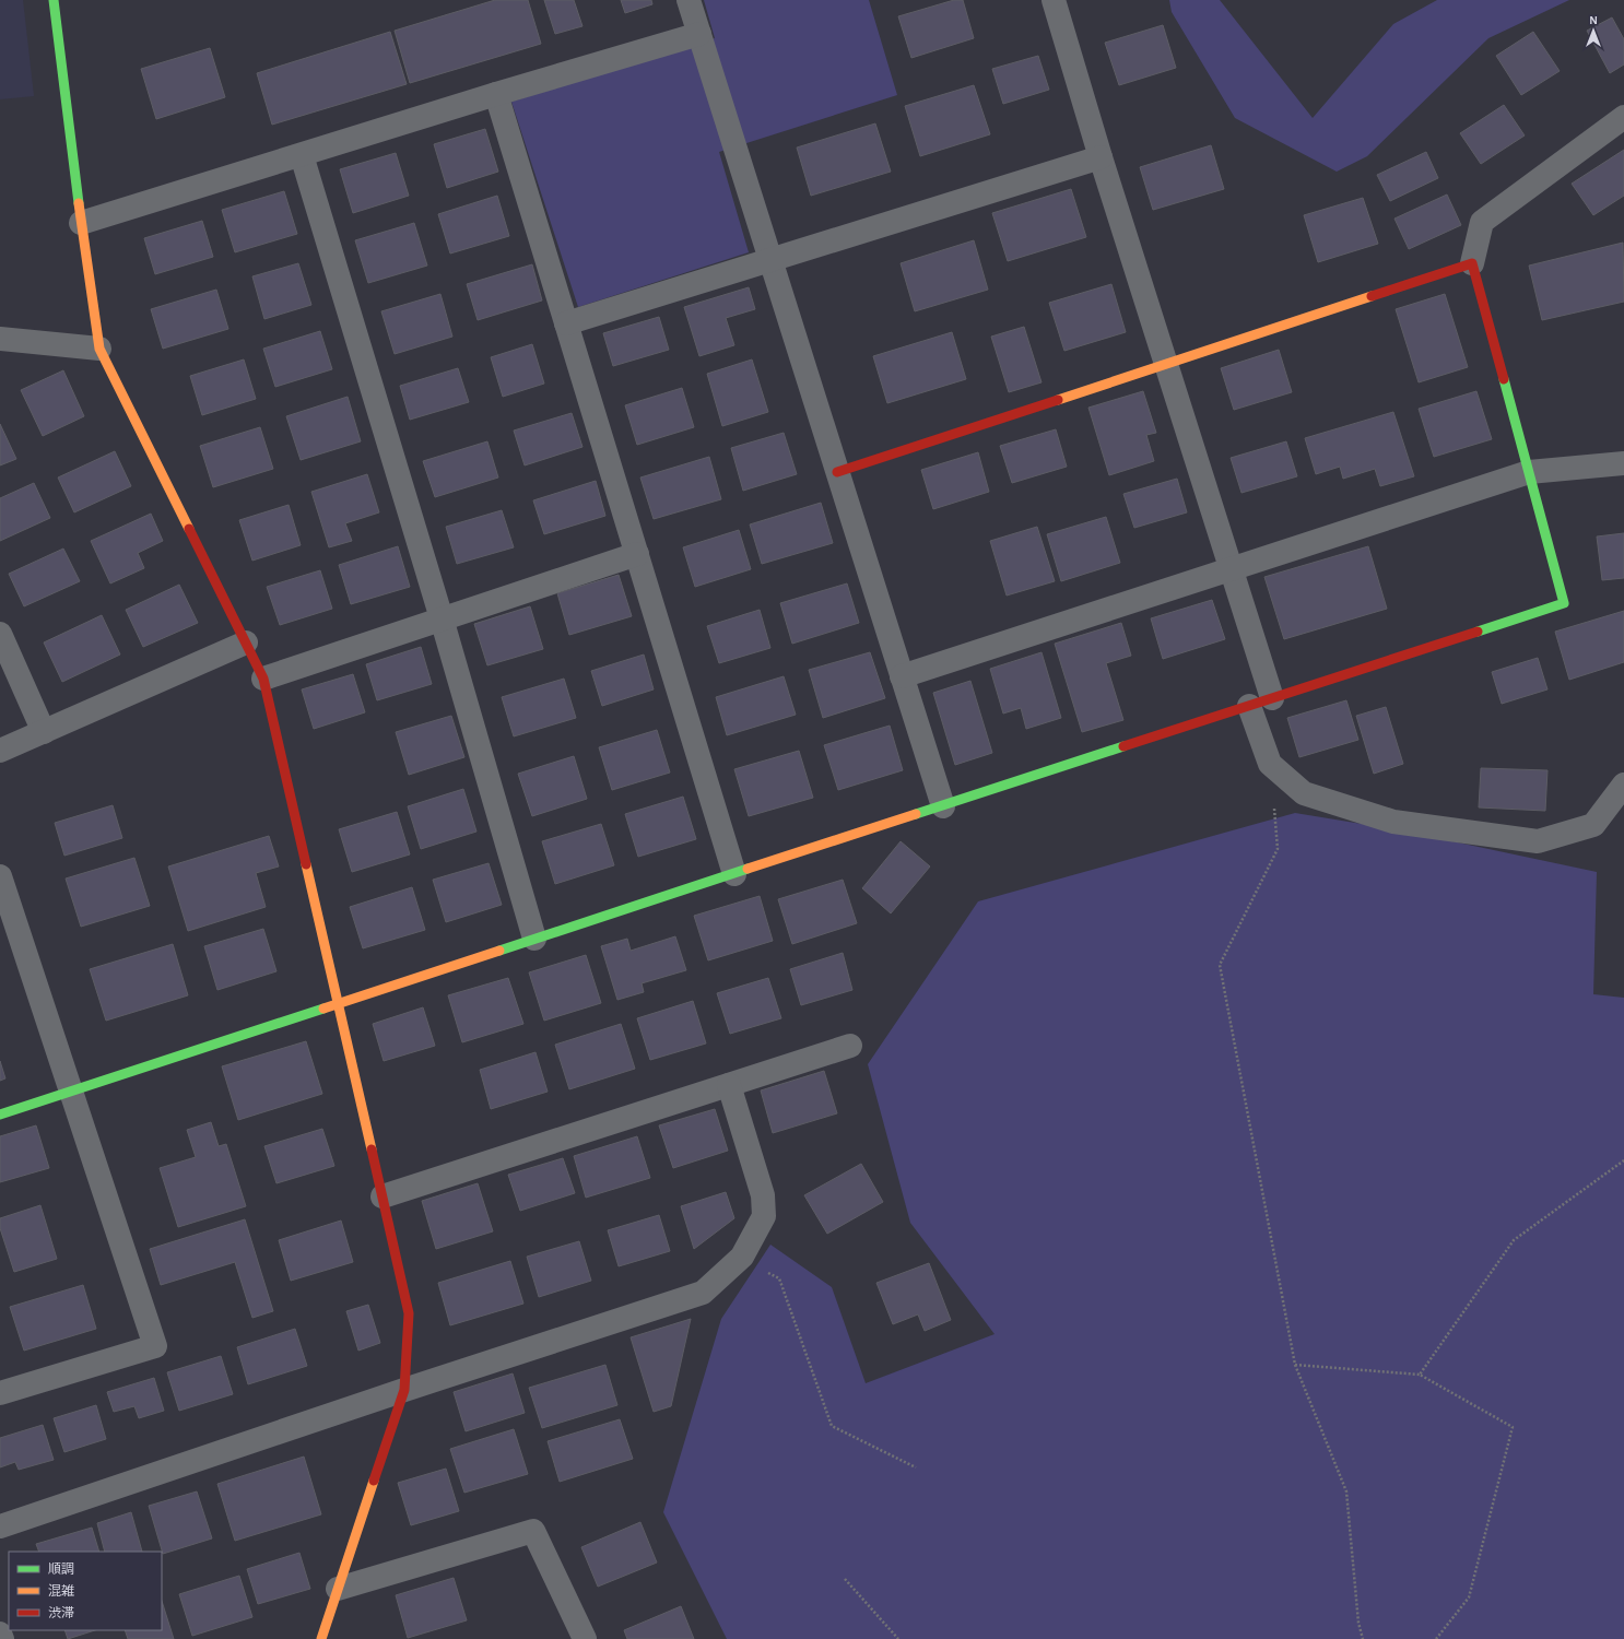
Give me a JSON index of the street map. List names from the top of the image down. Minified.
{"legend":["順調","混雑","渋滞"],"north":"top"}
